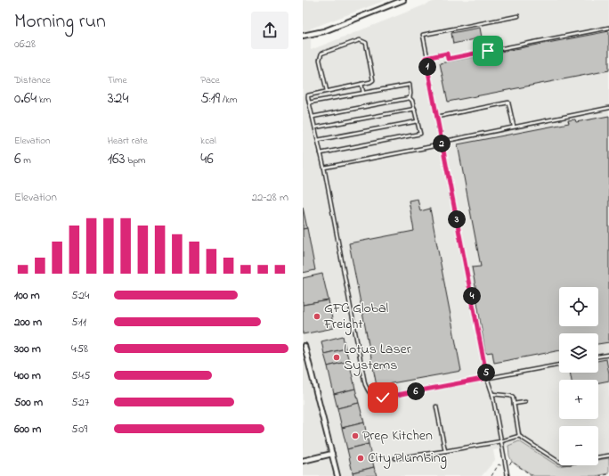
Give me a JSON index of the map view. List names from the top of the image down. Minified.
{"places":["GFC Global Freight","Lotus Laser Systems","Prep Kitchen","City Plumbing"],"page":{"heading":["Morning run","06:28"],"pins":["1","2","3","4","5","6"],"stats":[["Distance","0.64 km"],["Time","3:24"],["Pace","5:19 /km"],["Elevation","6 m"],["Heart rate","163 bpm"],["kcal","46"]],"chart":["Elevation","22–28 m"],"list":[{"name":"100 m","note":"5:24"},{"name":"200 m","note":"5:11"},{"name":"300 m","note":"4:58"},{"name":"400 m","note":"5:45"},{"name":"500 m","note":"5:27"},{"name":"600 m","note":"5:09"}],"map_buttons":["+","−"]}}
